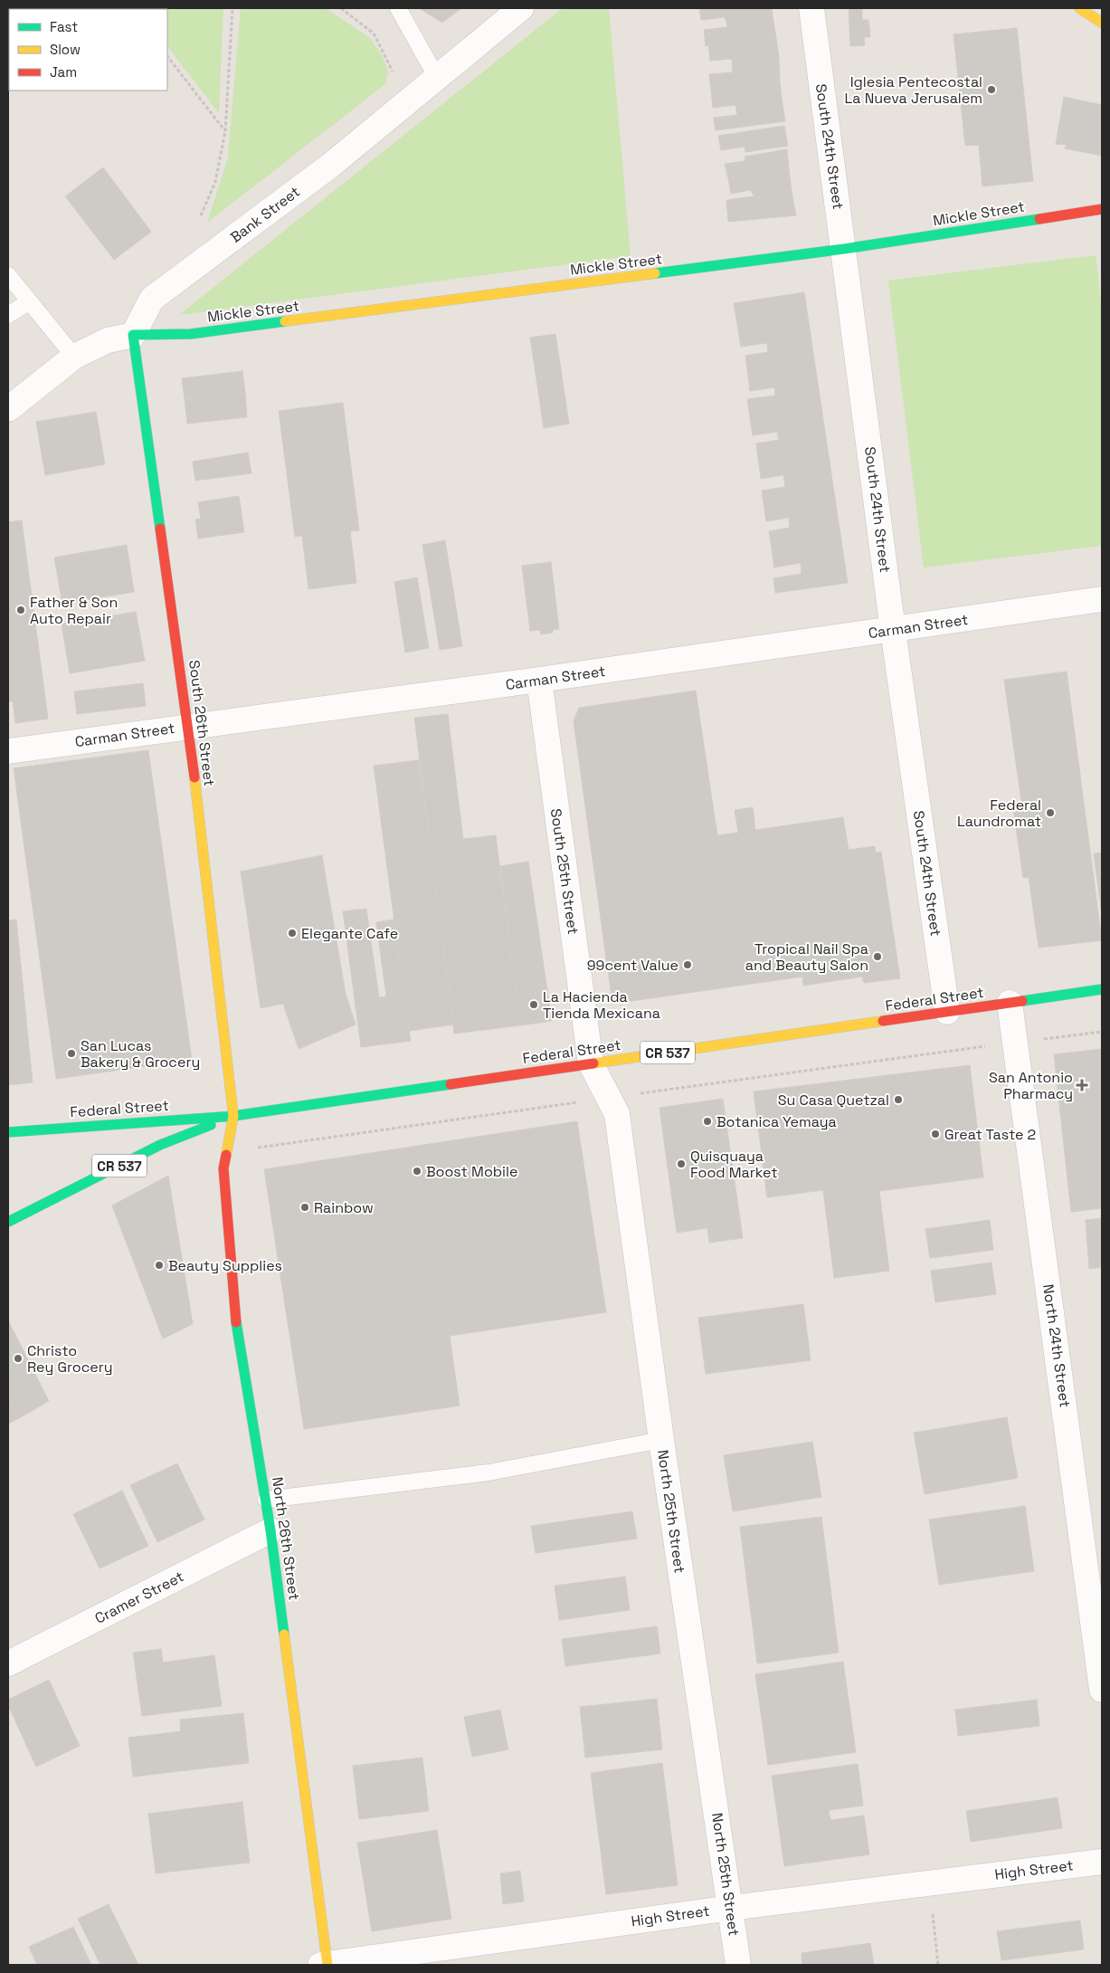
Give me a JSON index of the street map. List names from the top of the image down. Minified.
{"streets":{"street":["South 24th Street","Mickle Street","Bank Street","Carman Street","South 26th Street","South 25th Street","Federal Street","CR 537","North 24th Street","North 25th Street","North 26th Street","Cramer Street","High Street"]},"crossings":[["South 24th Street","Mickle Street"],["South 24th Street","Carman Street"],["South 24th Street","Federal Street"],["Mickle Street","Bank Street"],["Mickle Street","South 26th Street"],["Bank Street","South 26th Street"],["Carman Street","South 26th Street"],["Carman Street","South 25th Street"],["South 26th Street","Federal Street"],["South 26th Street","North 26th Street"],["South 25th Street","Federal Street"],["South 25th Street","North 25th Street"],["Federal Street","North 24th Street"],["Federal Street","North 25th Street"],["Federal Street","North 26th Street"],["North 25th Street","High Street"],["North 26th Street","Cramer Street"],["North 26th Street","High Street"]],"places":{"other":["Iglesia Pentecostal La Nueva Jerusalem","Father & Son Auto Repair","Federal Laundromat","Elegante Cafe","Tropical Nail Spa and Beauty Salon","99cent Value","La Hacienda Tienda Mexicana","San Lucas Bakery & Grocery","Su Casa Quetzal","Botanica Yemaya","Great Taste 2","Quisquaya Food Market","Boost Mobile","Rainbow","Beauty Supplies","Christo Rey Grocery"],"health":["San Antonio Pharmacy"]},"legend":["Fast","Slow","Jam"]}
